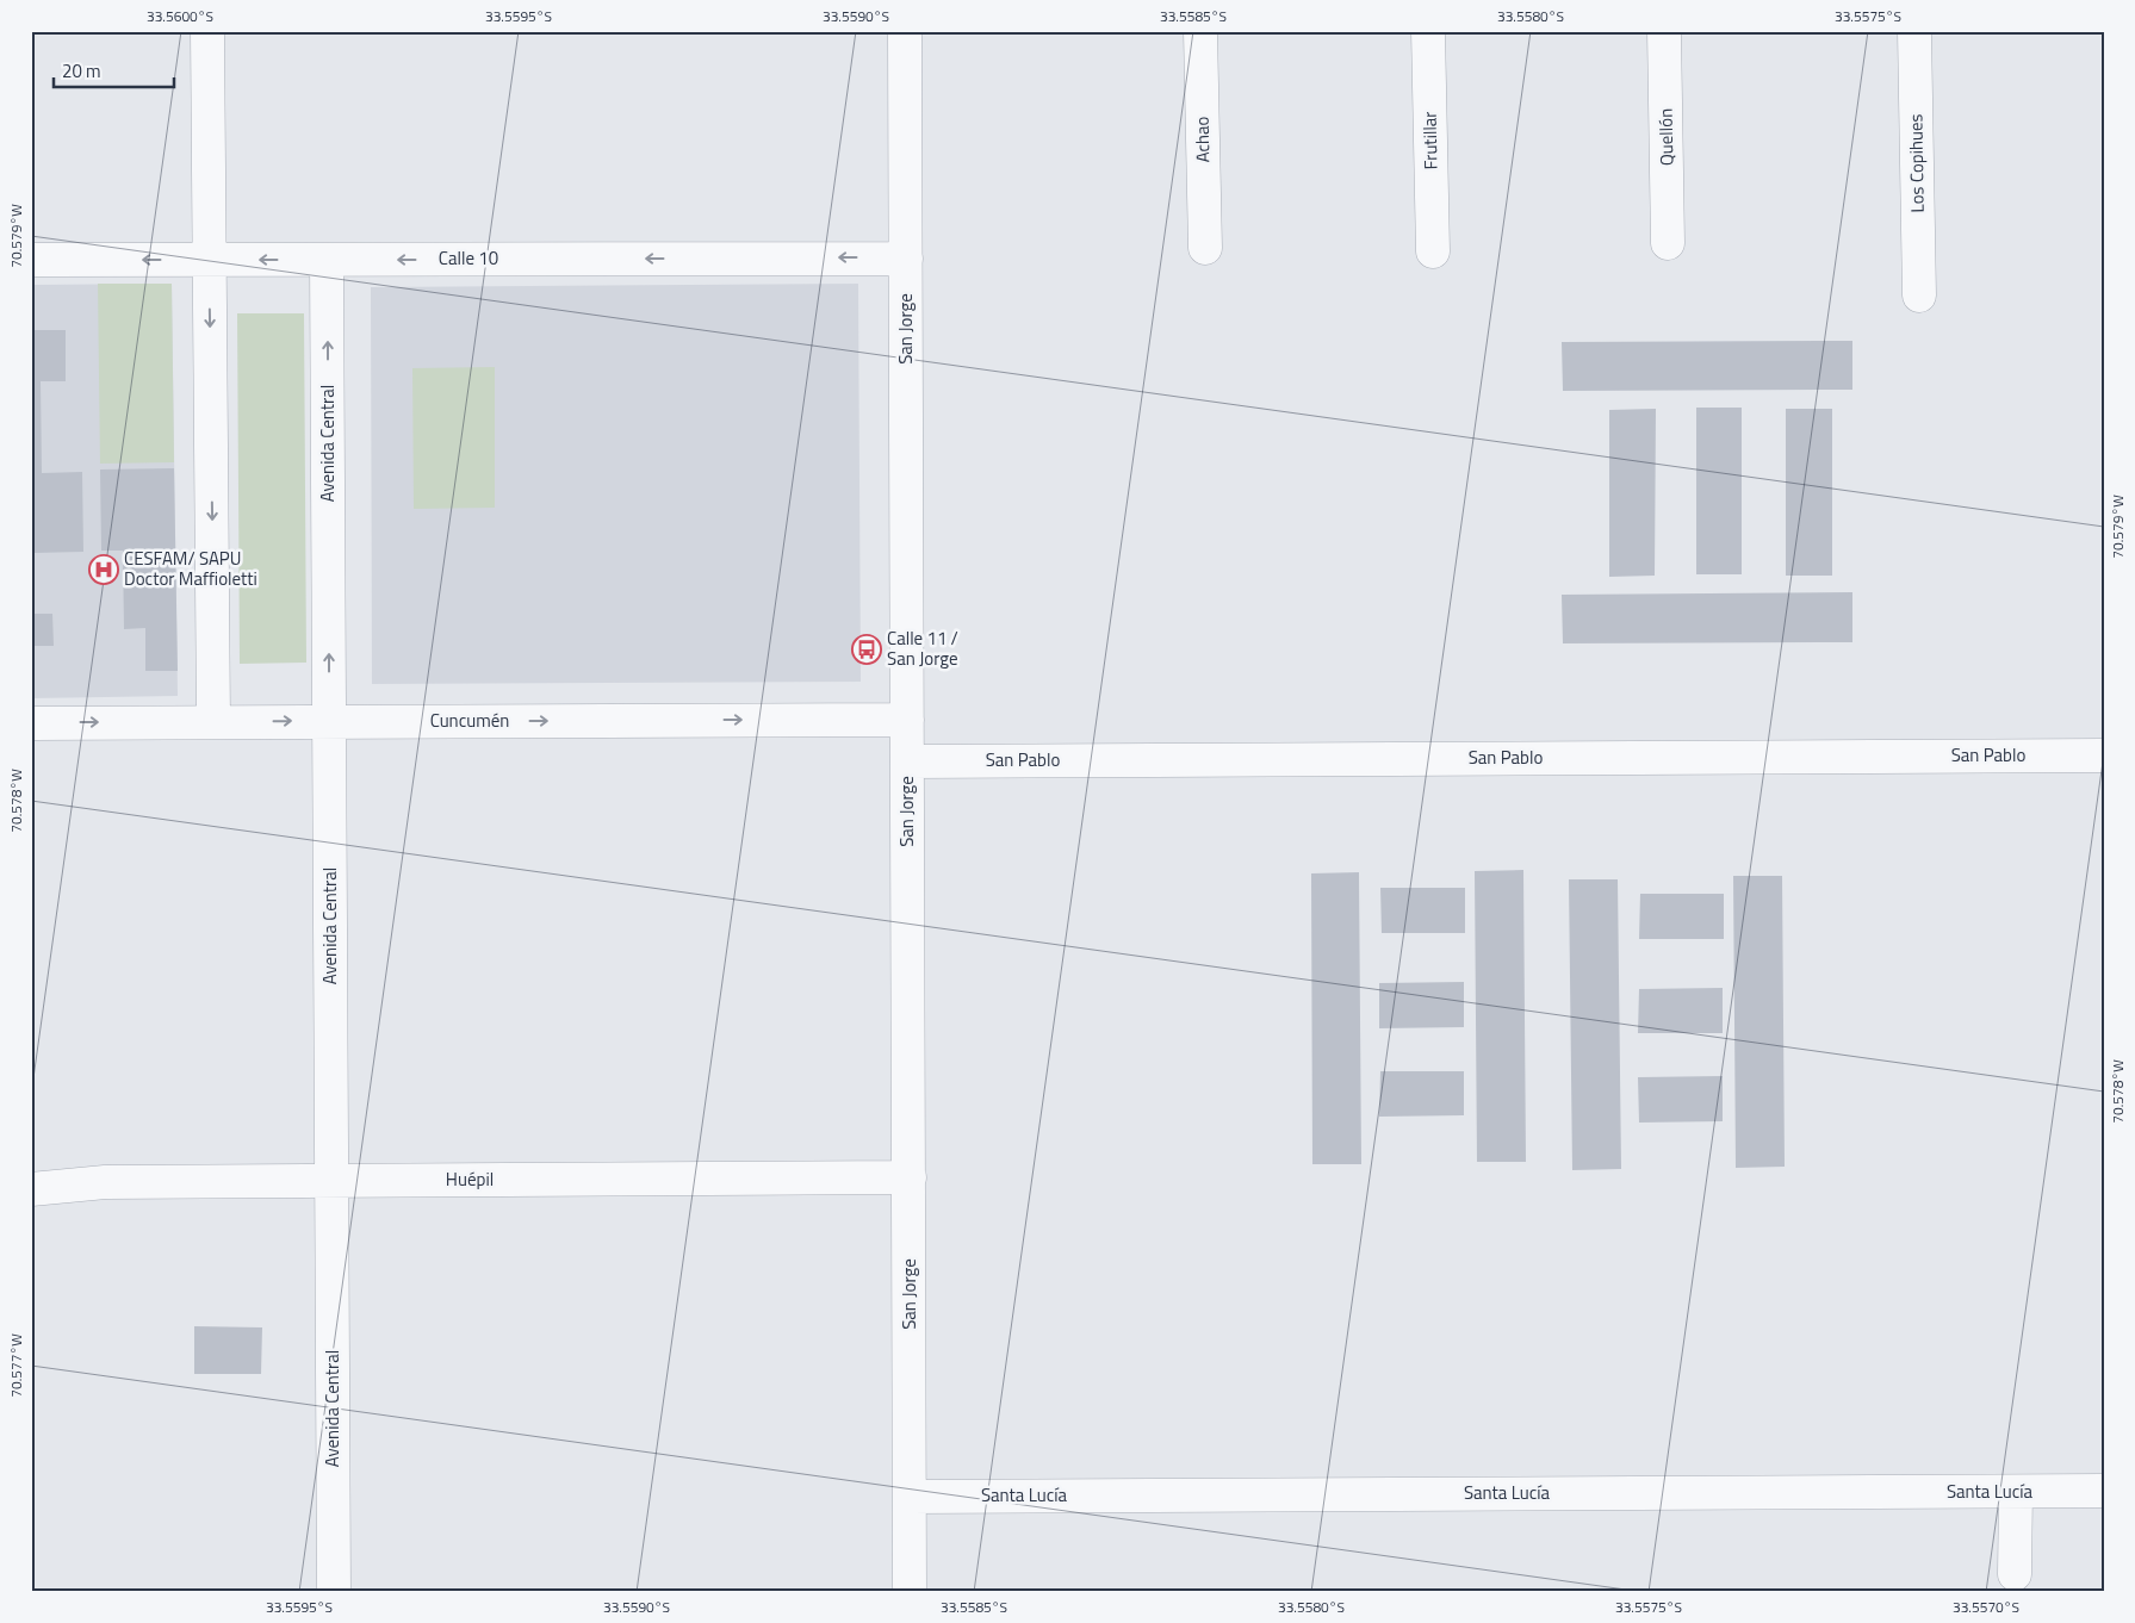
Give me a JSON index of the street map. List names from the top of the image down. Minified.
{"streets":{"street":["Quellón","Achao","Frutillar","Los Copihues","Calle 10","San Jorge","Avenida Central","Cuncumén","San Pablo","Huépil","Santa Lucía"]},"crossings":[["Calle 10","San Jorge"],["Calle 10","Avenida Central"],["San Jorge","Cuncumén"],["San Jorge","San Pablo"],["San Jorge","Huépil"],["San Jorge","Santa Lucía"],["Avenida Central","Cuncumén"],["Avenida Central","Huépil"]],"one_way":["Calle 10","Cuncumén"],"places":{"hospital":["CESFAM/ SAPU Doctor Maffioletti"],"bus stop":["Calle 11 / San Jorge"]},"scale_bar":"20 m","coordinates":["33.5600°S","33.5595°S","33.5590°S","33.5585°S","33.5580°S","33.5575°S","70.579°W","70.578°W","70.577°W","33.5570°S"]}
